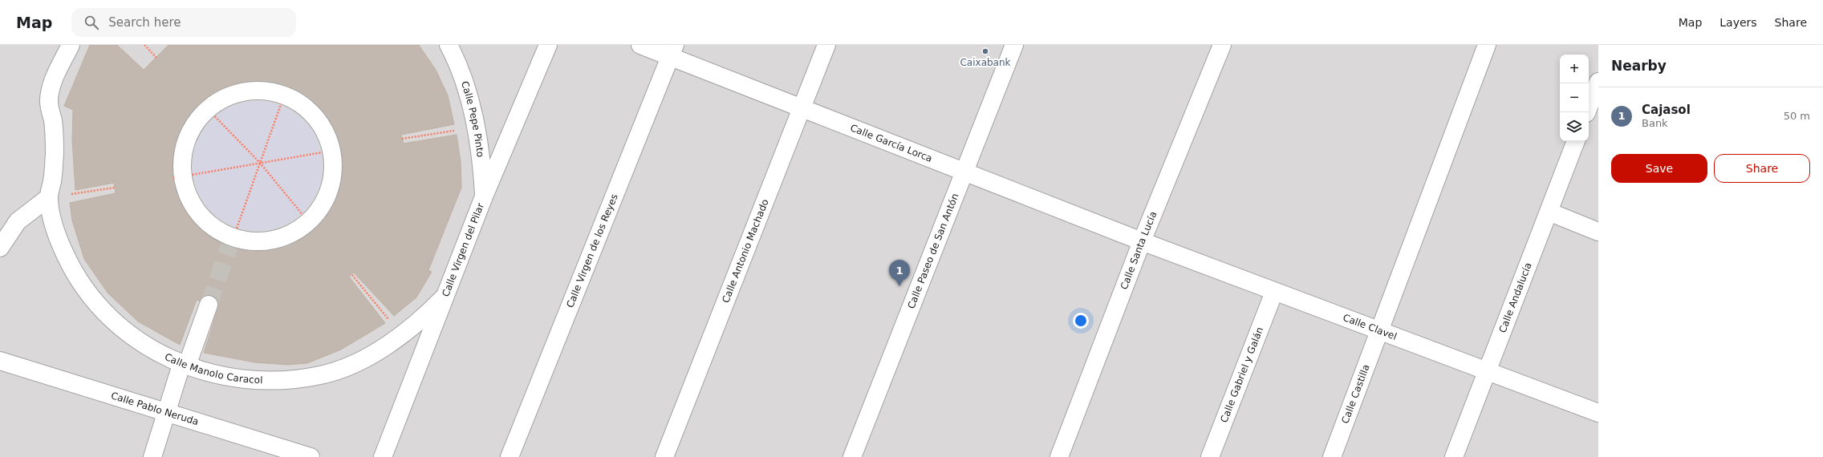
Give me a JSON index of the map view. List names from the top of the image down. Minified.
{"streets":{"street":["Calle Pepe Pinto","Calle García Lorca","Calle Virgen del Pilar","Calle Santa Lucía","Calle Virgen de los Reyes","Calle Antonio Machado","Calle Paseo de San Antón","Calle Andalucía","Calle Clavel","Calle Manolo Caracol","Calle Gabriel y Galán","Calle Castilla","Calle Pablo Neruda"]},"crossings":[["Calle Pepe Pinto","Calle Virgen del Pilar"],["Calle García Lorca","Calle Santa Lucía"],["Calle García Lorca","Calle Virgen de los Reyes"],["Calle García Lorca","Calle Antonio Machado"],["Calle García Lorca","Calle Paseo de San Antón"],["Calle García Lorca","Calle Clavel"],["Calle Virgen del Pilar","Calle Manolo Caracol"],["Calle Santa Lucía","Calle Clavel"],["Calle Andalucía","Calle Clavel"],["Calle Clavel","Calle Gabriel y Galán"],["Calle Clavel","Calle Castilla"]],"places":["Caixabank"],"page":{"header":"Map","search":"Search here","nav":["Map","Layers","Share"],"heading":"Nearby","map_buttons":["+","−"],"list":[{"mark":"1","name":"Cajasol","note":"Bank","value":"50 m"}],"buttons":["Save","Share"],"pins":"1"}}
